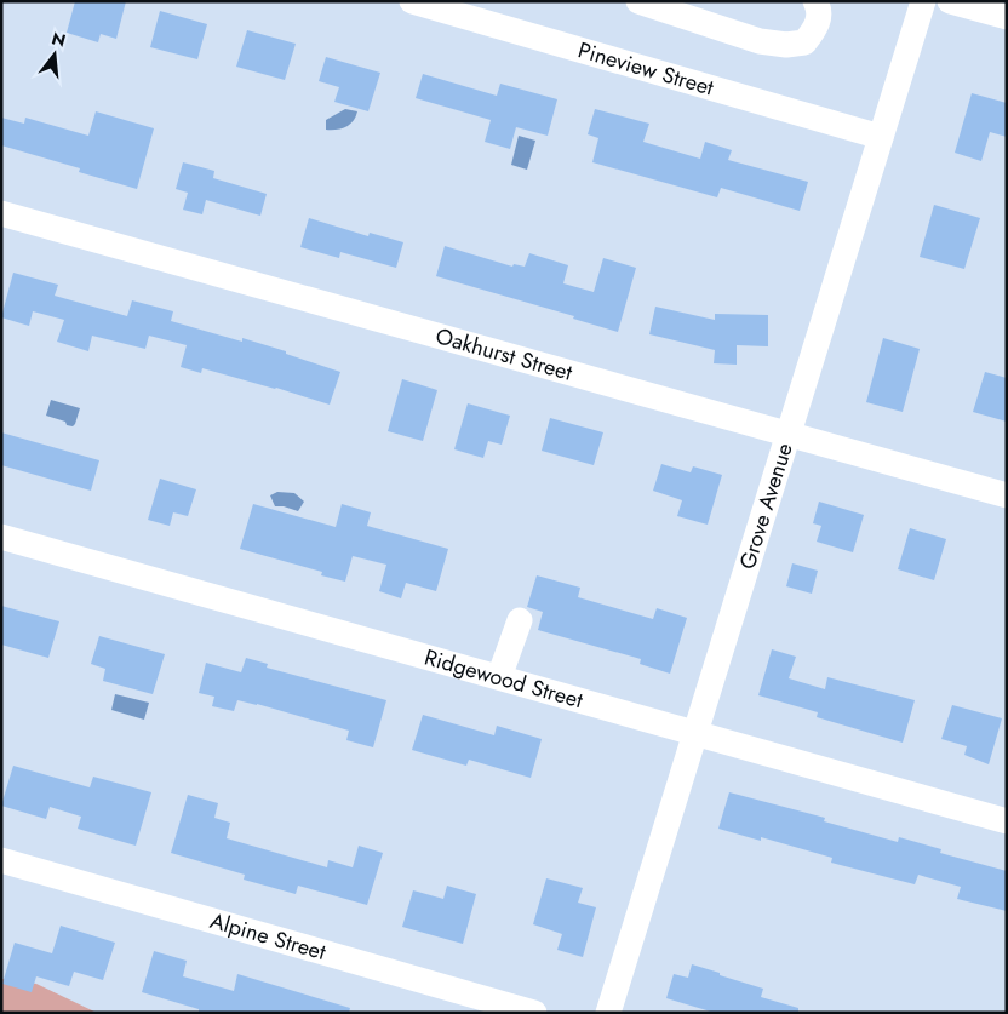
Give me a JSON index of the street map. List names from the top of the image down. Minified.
{"streets":{"street":["Pineview Street","Oakhurst Street","Grove Avenue","Ridgewood Street","Alpine Street"]},"crossings":[["Pineview Street","Grove Avenue"],["Oakhurst Street","Grove Avenue"],["Grove Avenue","Ridgewood Street"]],"north":"top"}
